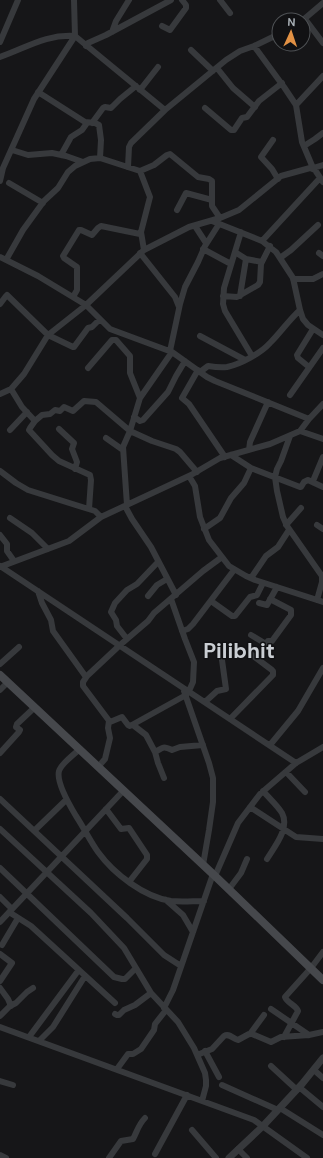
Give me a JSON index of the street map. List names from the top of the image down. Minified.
{"districts":["Pilibhit"],"north":"top"}
